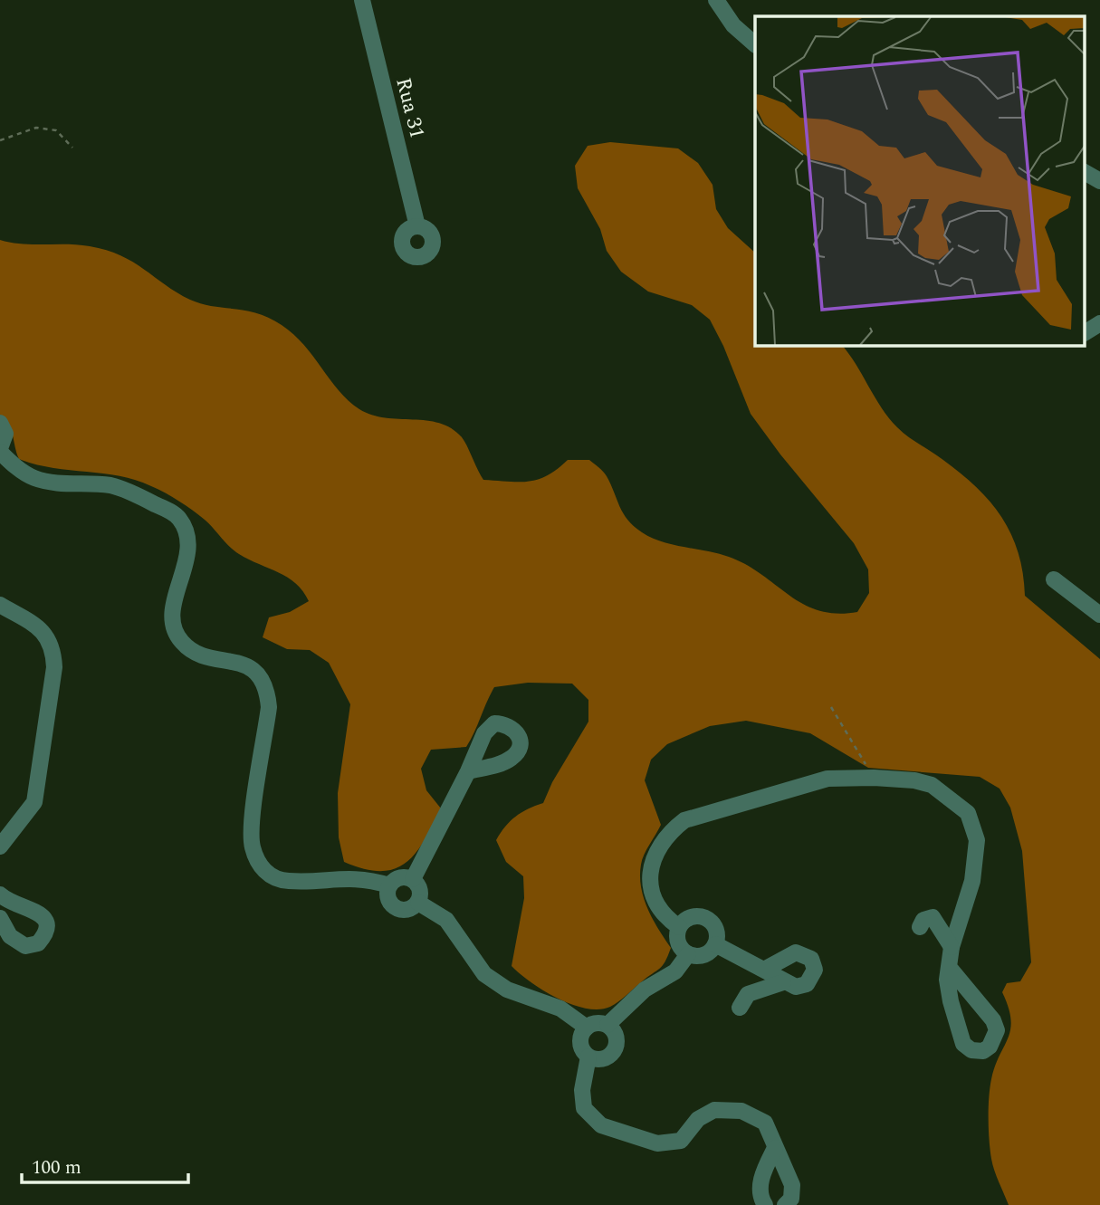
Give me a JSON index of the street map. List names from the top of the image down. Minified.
{"streets":{"street":["Rua 31"]},"scale_bar":"100 m"}
